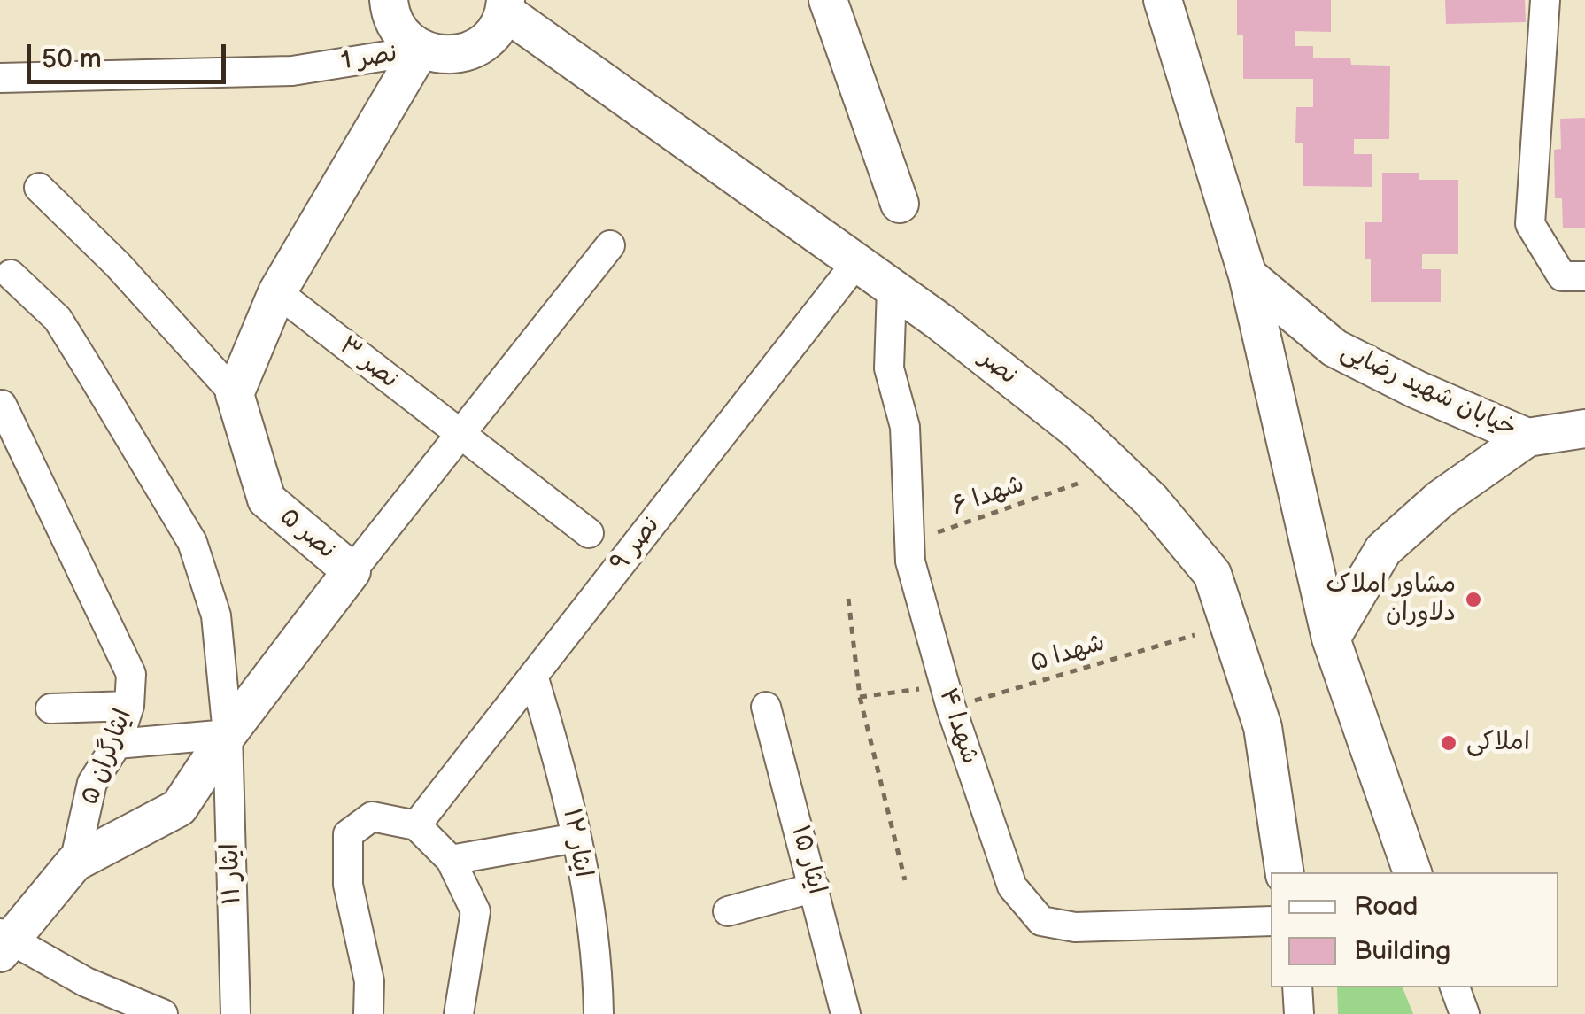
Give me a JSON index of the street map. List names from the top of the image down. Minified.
{"streets":{"street":["نصر 1","نصر ۳","نصر","خیابان شهید رضایی","نصر ۵","نصر ۹","شهدا ۴","ایثارگران ۵","ایثار ۱۲","ایثار ۱۵","ایثار ۱۱"],"path":["شهدا ۶","شهدا ۵"]},"crossings":[["نصر 1","نصر"],["نصر","نصر ۹"],["نصر","شهدا ۴"],["شهدا ۶","شهدا ۴"],["نصر ۹","ایثار ۱۲"],["شهدا ۵","شهدا ۴"]],"places":["مشاور املاک دلاوران","املاکی"],"legend":["Road","Building"],"scale_bar":"50 m"}
